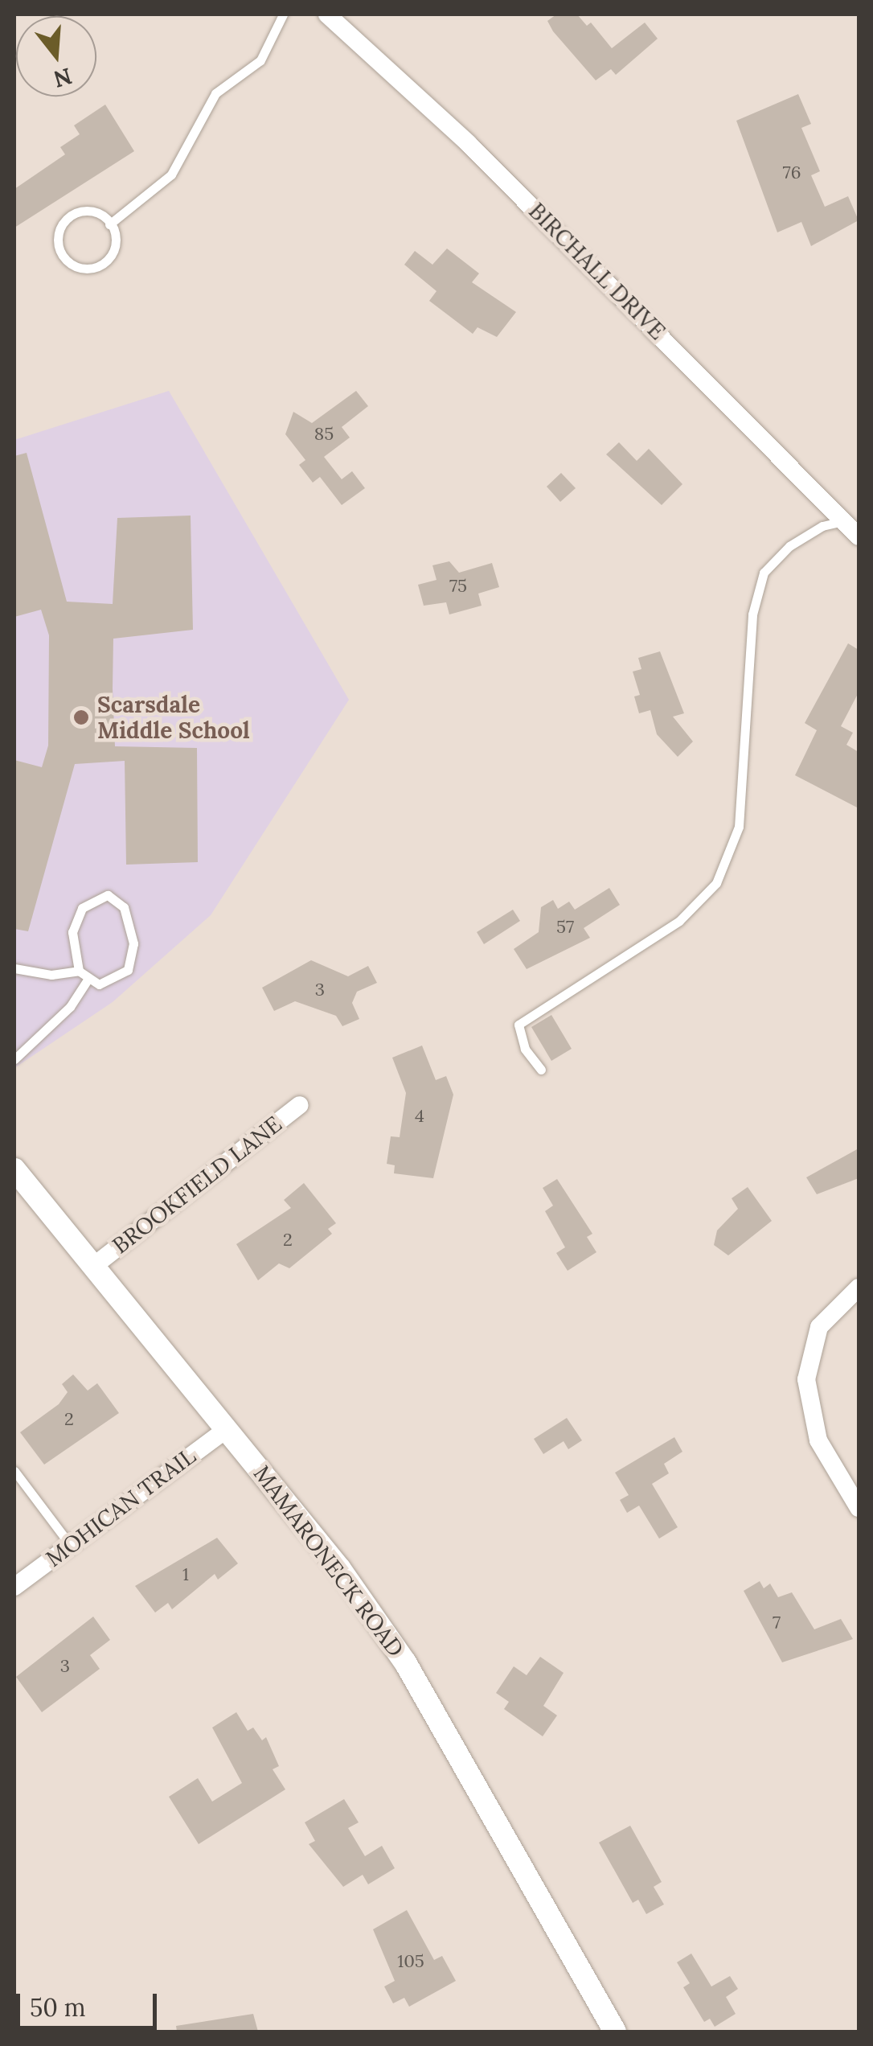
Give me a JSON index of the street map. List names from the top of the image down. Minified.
{"streets":{"street":["BIRCHALL DRIVE","BROOKFIELD LANE","MOHICAN TRAIL","MAMARONECK ROAD"]},"crossings":[["BROOKFIELD LANE","MAMARONECK ROAD"],["MOHICAN TRAIL","MAMARONECK ROAD"]],"places":["Scarsdale Middle School"],"house_numbers":["76","85","75","57","3","4","2","2","1","7","3","105"],"scale_bar":"50 m","north":"bottom"}
